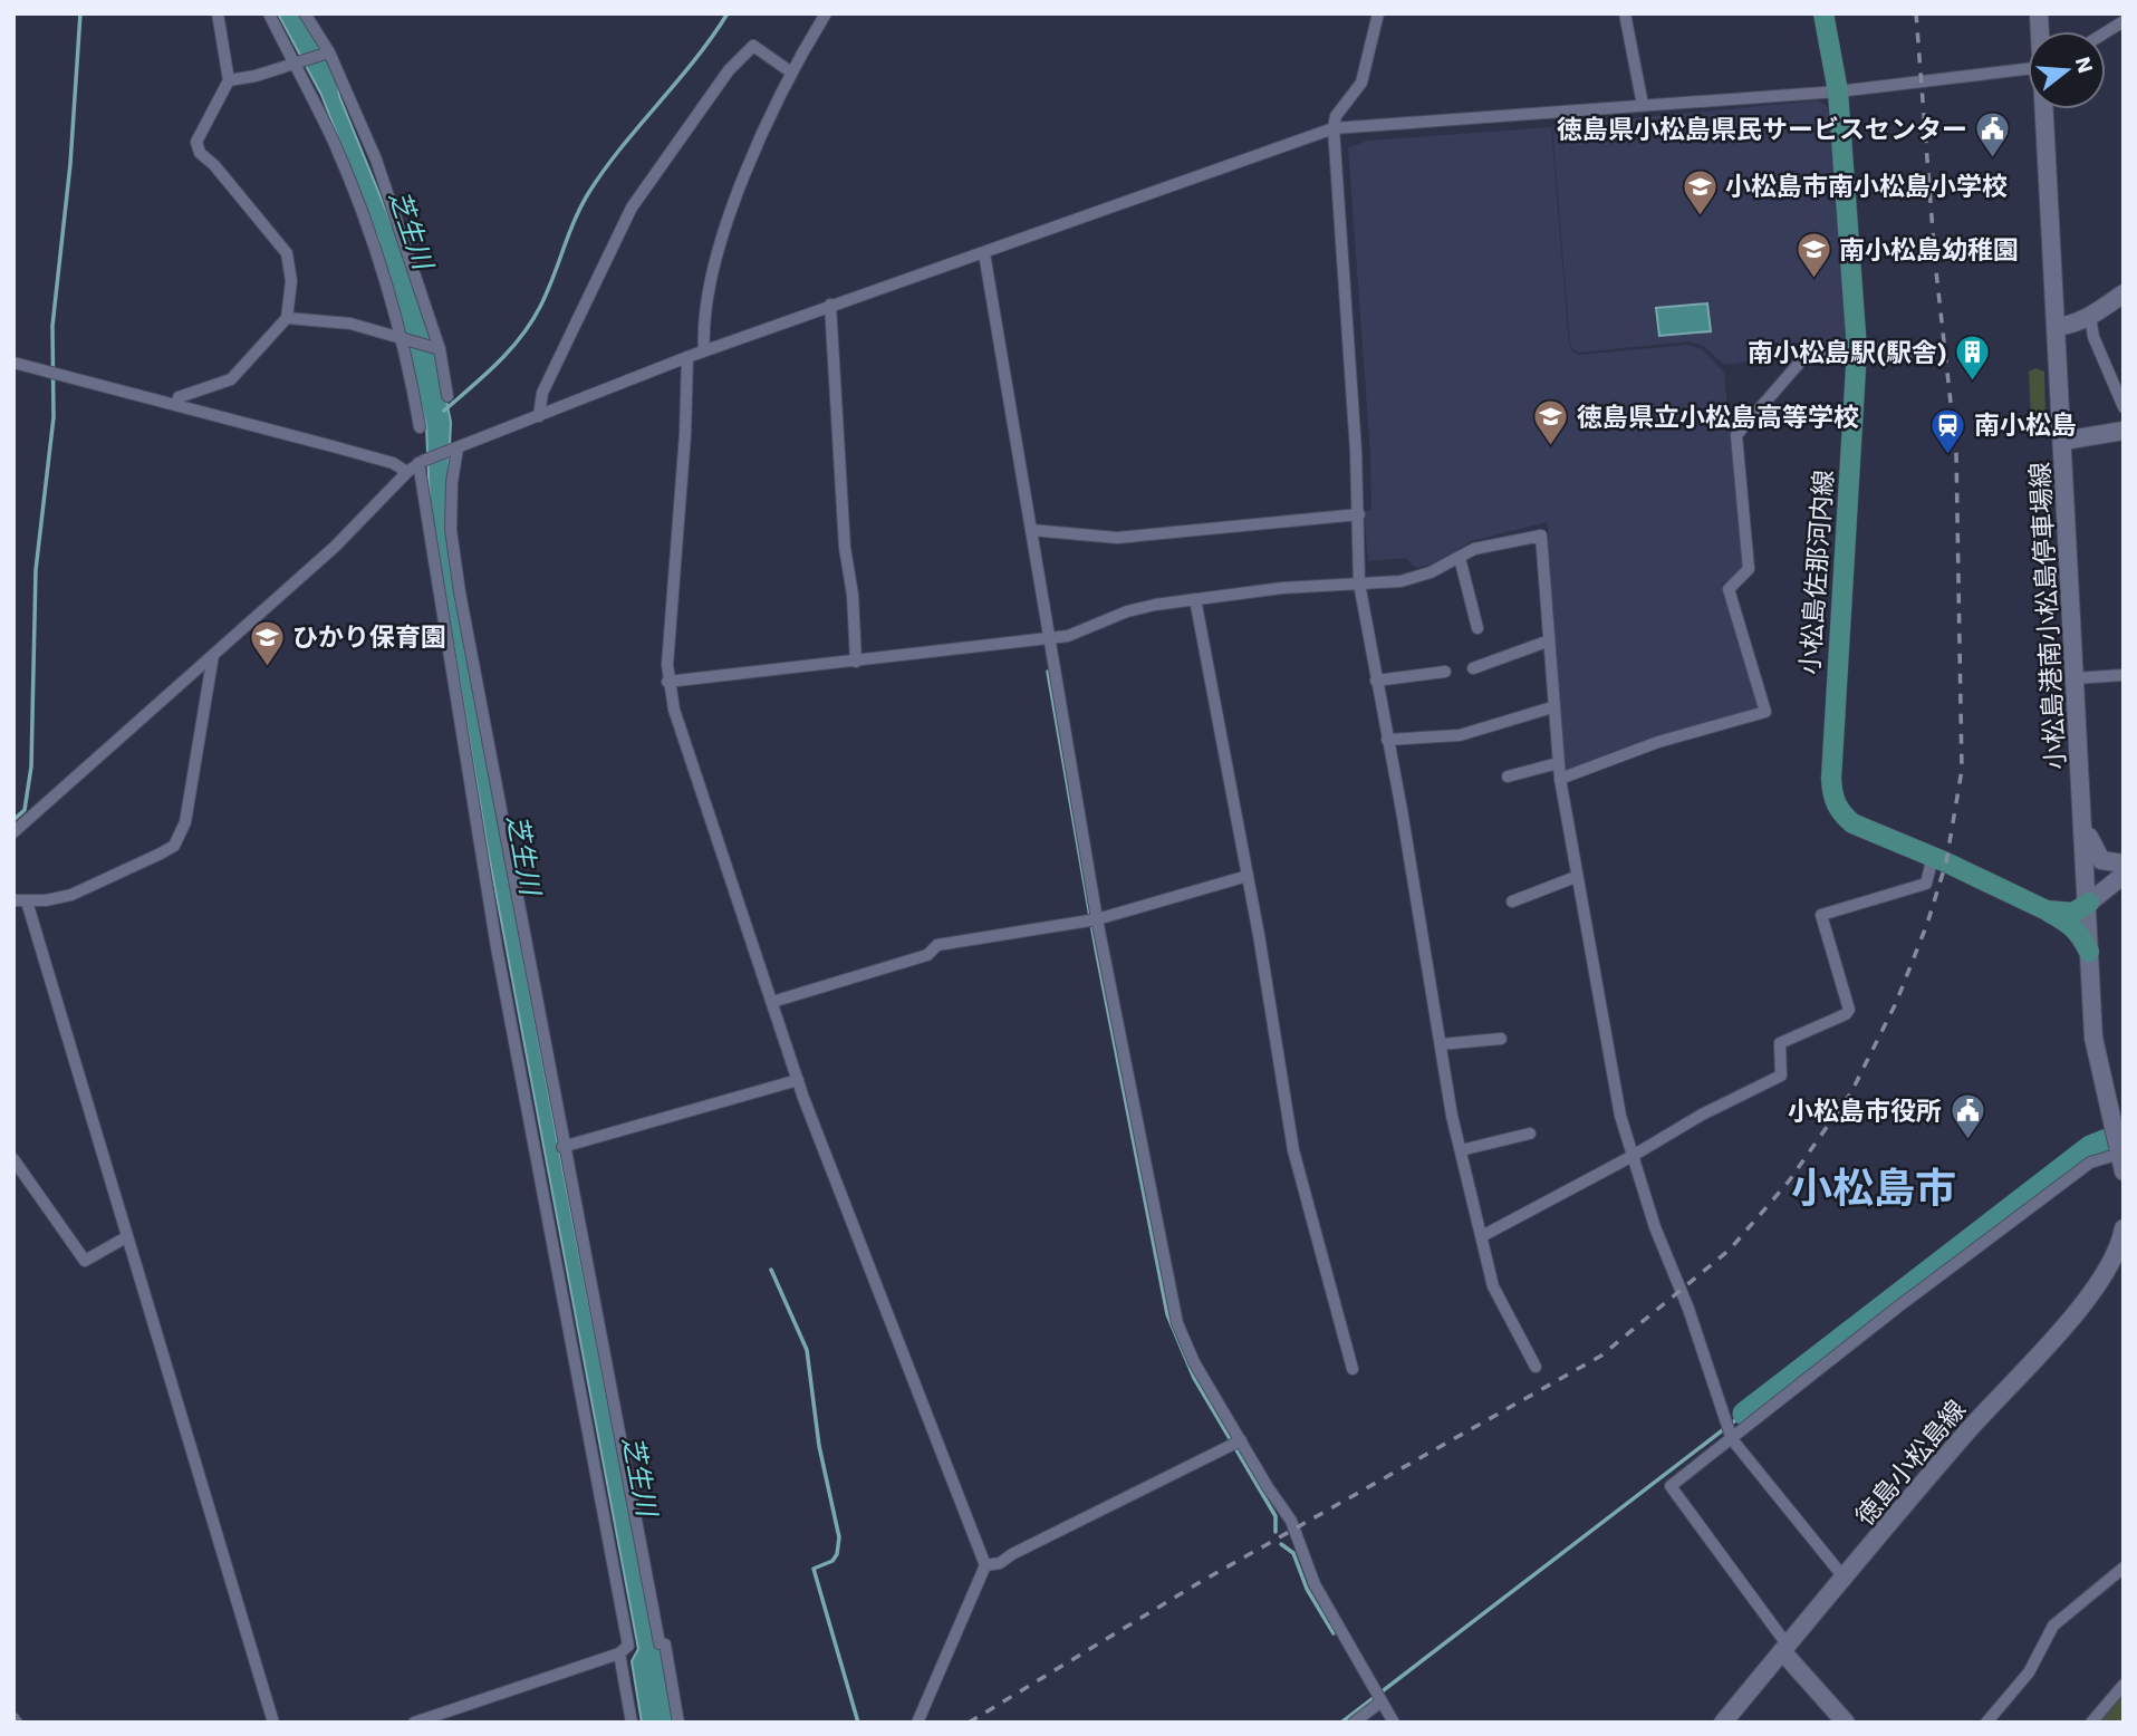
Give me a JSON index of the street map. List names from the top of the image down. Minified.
{"streets":{"main road":["小松島佐那河内線","小松島港南小松島停車場線","徳島小松島線"]},"districts":["小松島市"],"water":["芝生川"],"places":{"public building":["徳島県小松島県民サービスセンター","小松島市役所"],"school or university":["小松島市南小松島小学校","南小松島幼稚園","徳島県立小松島高等学校","ひかり保育園"],"building":["南小松島駅(駅舎)"],"station":["南小松島"]},"north":"right"}
